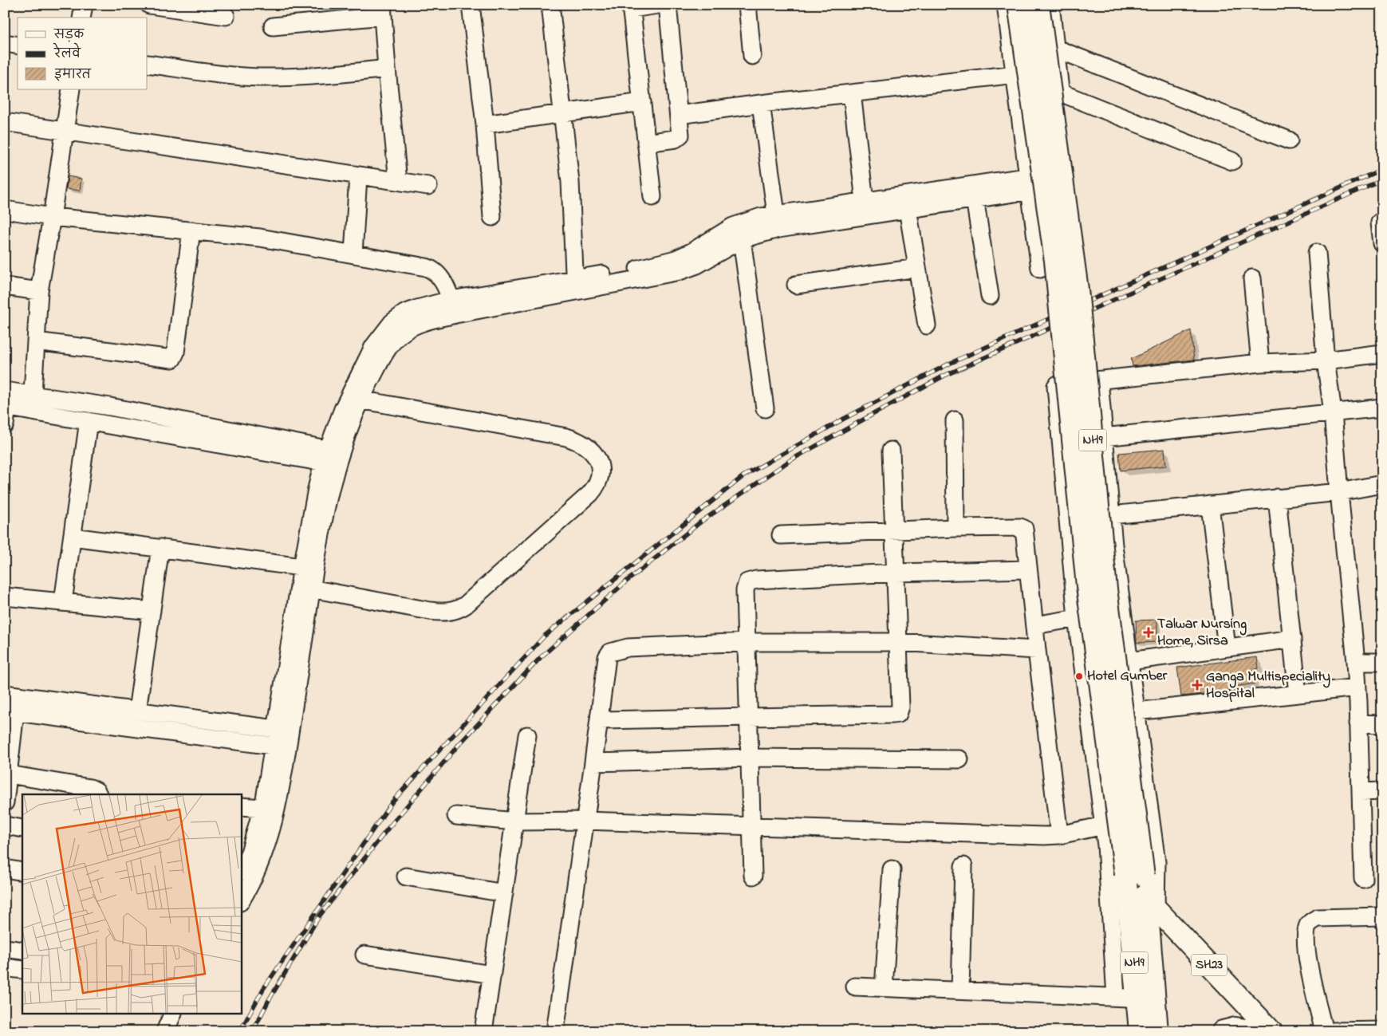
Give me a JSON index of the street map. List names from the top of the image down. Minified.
{"streets":{"main road":["NH9","SH23"]},"crossings":[["NH9","SH23"]],"places":{"health":["Talwar Nursing Home, Sirsa","Ganga Multispeciality Hospital"],"other":["Hotel Gumber"]},"legend":["सड़क","रेलवे","इमारत"]}
